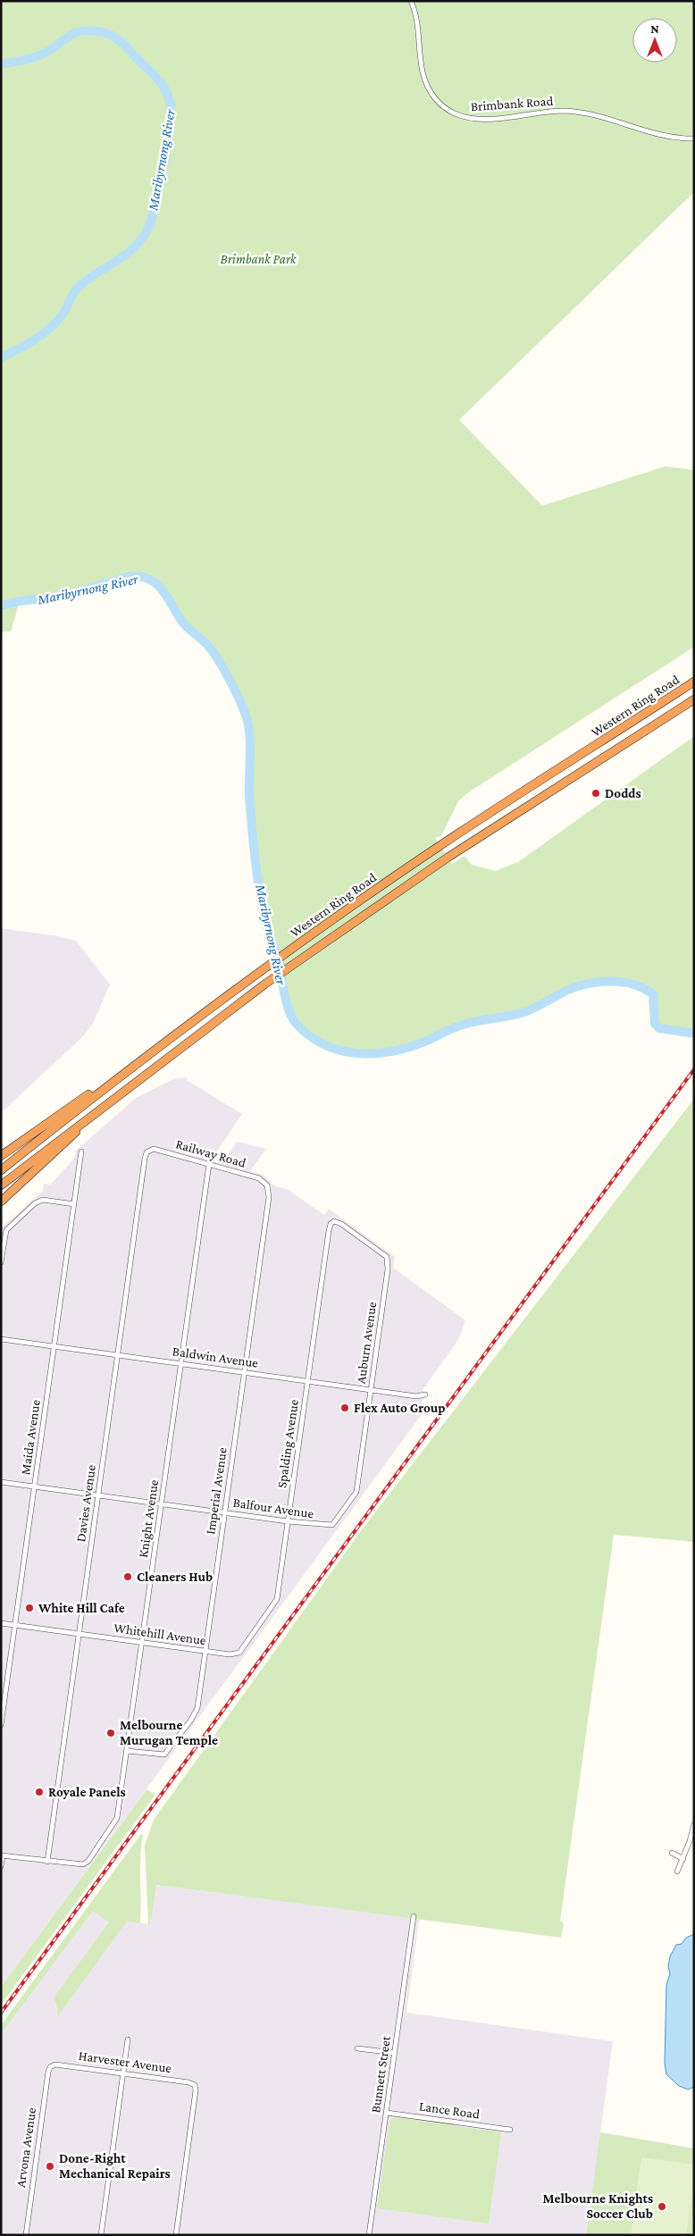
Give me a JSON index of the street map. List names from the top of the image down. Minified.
{"streets":{"highway":["Western Ring Road"],"street":["Brimbank Road","Railway Road","Auburn Avenue","Baldwin Avenue","Maida Avenue","Spalding Avenue","Imperial Avenue","Davies Avenue","Balfour Avenue","Knight Avenue","Whitehill Avenue","Harvester Avenue","Bunnett Street","Lance Road","Arvona Avenue"]},"crossings":[["Railway Road","Imperial Avenue"],["Railway Road","Davies Avenue"],["Railway Road","Knight Avenue"],["Auburn Avenue","Baldwin Avenue"],["Auburn Avenue","Spalding Avenue"],["Auburn Avenue","Balfour Avenue"],["Baldwin Avenue","Maida Avenue"],["Baldwin Avenue","Spalding Avenue"],["Baldwin Avenue","Imperial Avenue"],["Baldwin Avenue","Davies Avenue"],["Baldwin Avenue","Knight Avenue"],["Maida Avenue","Balfour Avenue"],["Maida Avenue","Whitehill Avenue"],["Spalding Avenue","Balfour Avenue"],["Spalding Avenue","Whitehill Avenue"],["Imperial Avenue","Balfour Avenue"],["Imperial Avenue","Knight Avenue"],["Imperial Avenue","Whitehill Avenue"],["Davies Avenue","Balfour Avenue"],["Davies Avenue","Knight Avenue"],["Davies Avenue","Whitehill Avenue"],["Balfour Avenue","Knight Avenue"],["Knight Avenue","Whitehill Avenue"],["Harvester Avenue","Arvona Avenue"],["Bunnett Street","Lance Road"]],"water":["Maribyrnong River"],"parks":["Brimbank Park"],"places":["Dodds","Flex Auto Group","Cleaners Hub","White Hill Cafe","Melbourne Murugan Temple","Royale Panels","Done-Right Mechanical Repairs","Melbourne Knights Soccer Club"],"north":"top"}
